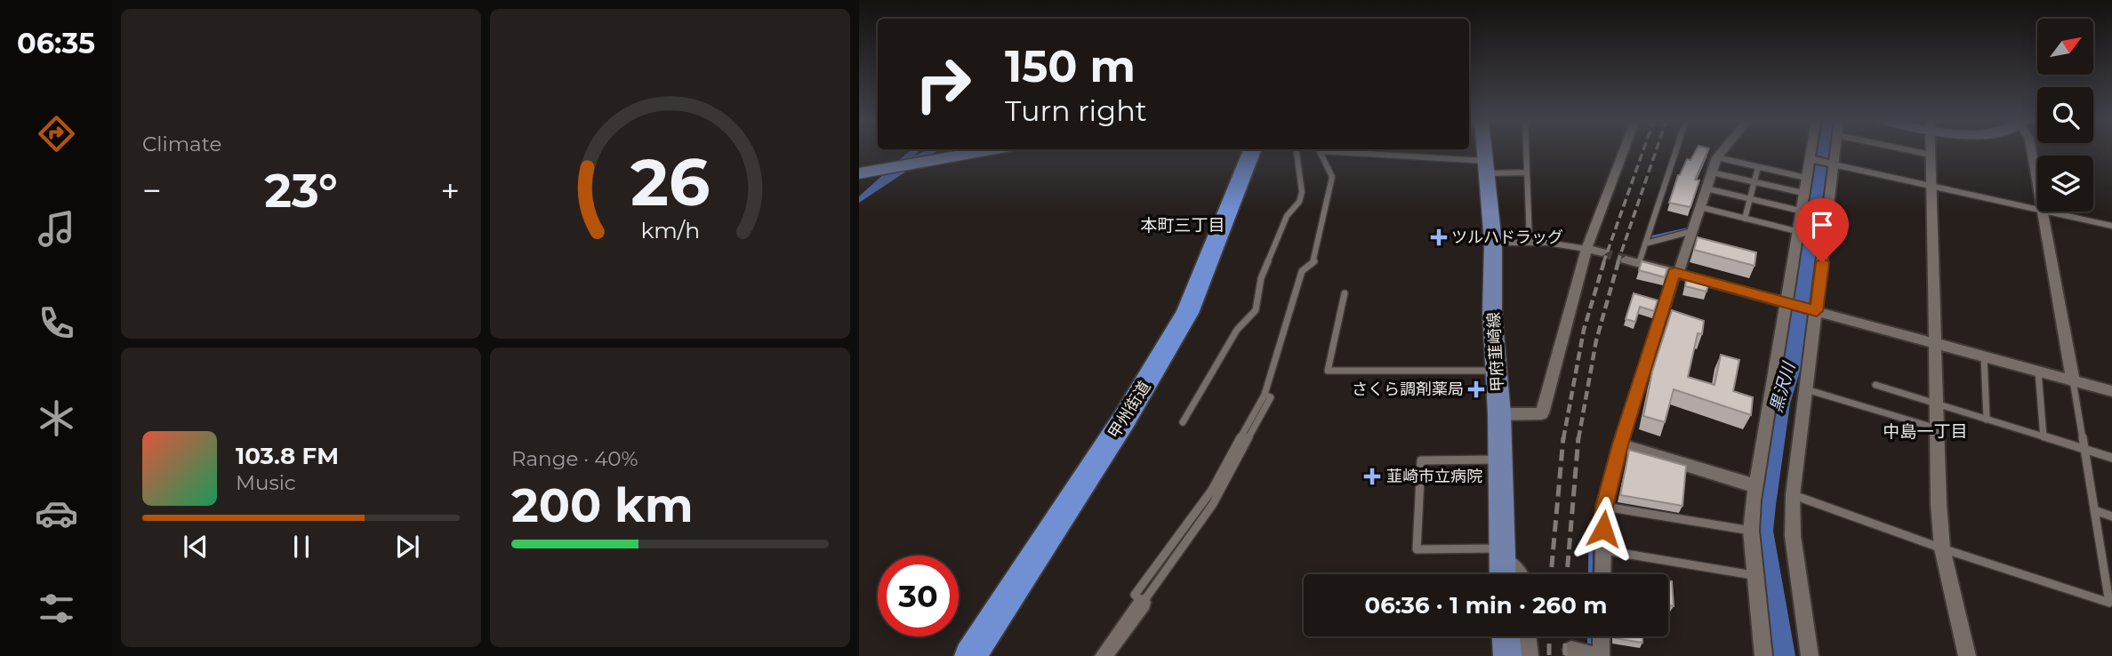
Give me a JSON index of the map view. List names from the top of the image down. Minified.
{"streets":{"highway":["甲州街道"],"main road":["甲府韮崎線"]},"districts":["本町三丁目","中島一丁目"],"water":["黒沢川"],"places":{"health":["ツルハドラッグ","さくら調剤薬局","韮崎市立病院"]},"north":"top right","page":{"tabs":"06:35","tile":["Climate",["Range · 40%","200 km"]],"turn":["150 m","Turn right"],"heat":["−","23°","+"],"song":["103.8 FM","Music"],"limit":"30","trip":"06:36 · 1 min · 260 m","gauge":["26","km/h"]}}
